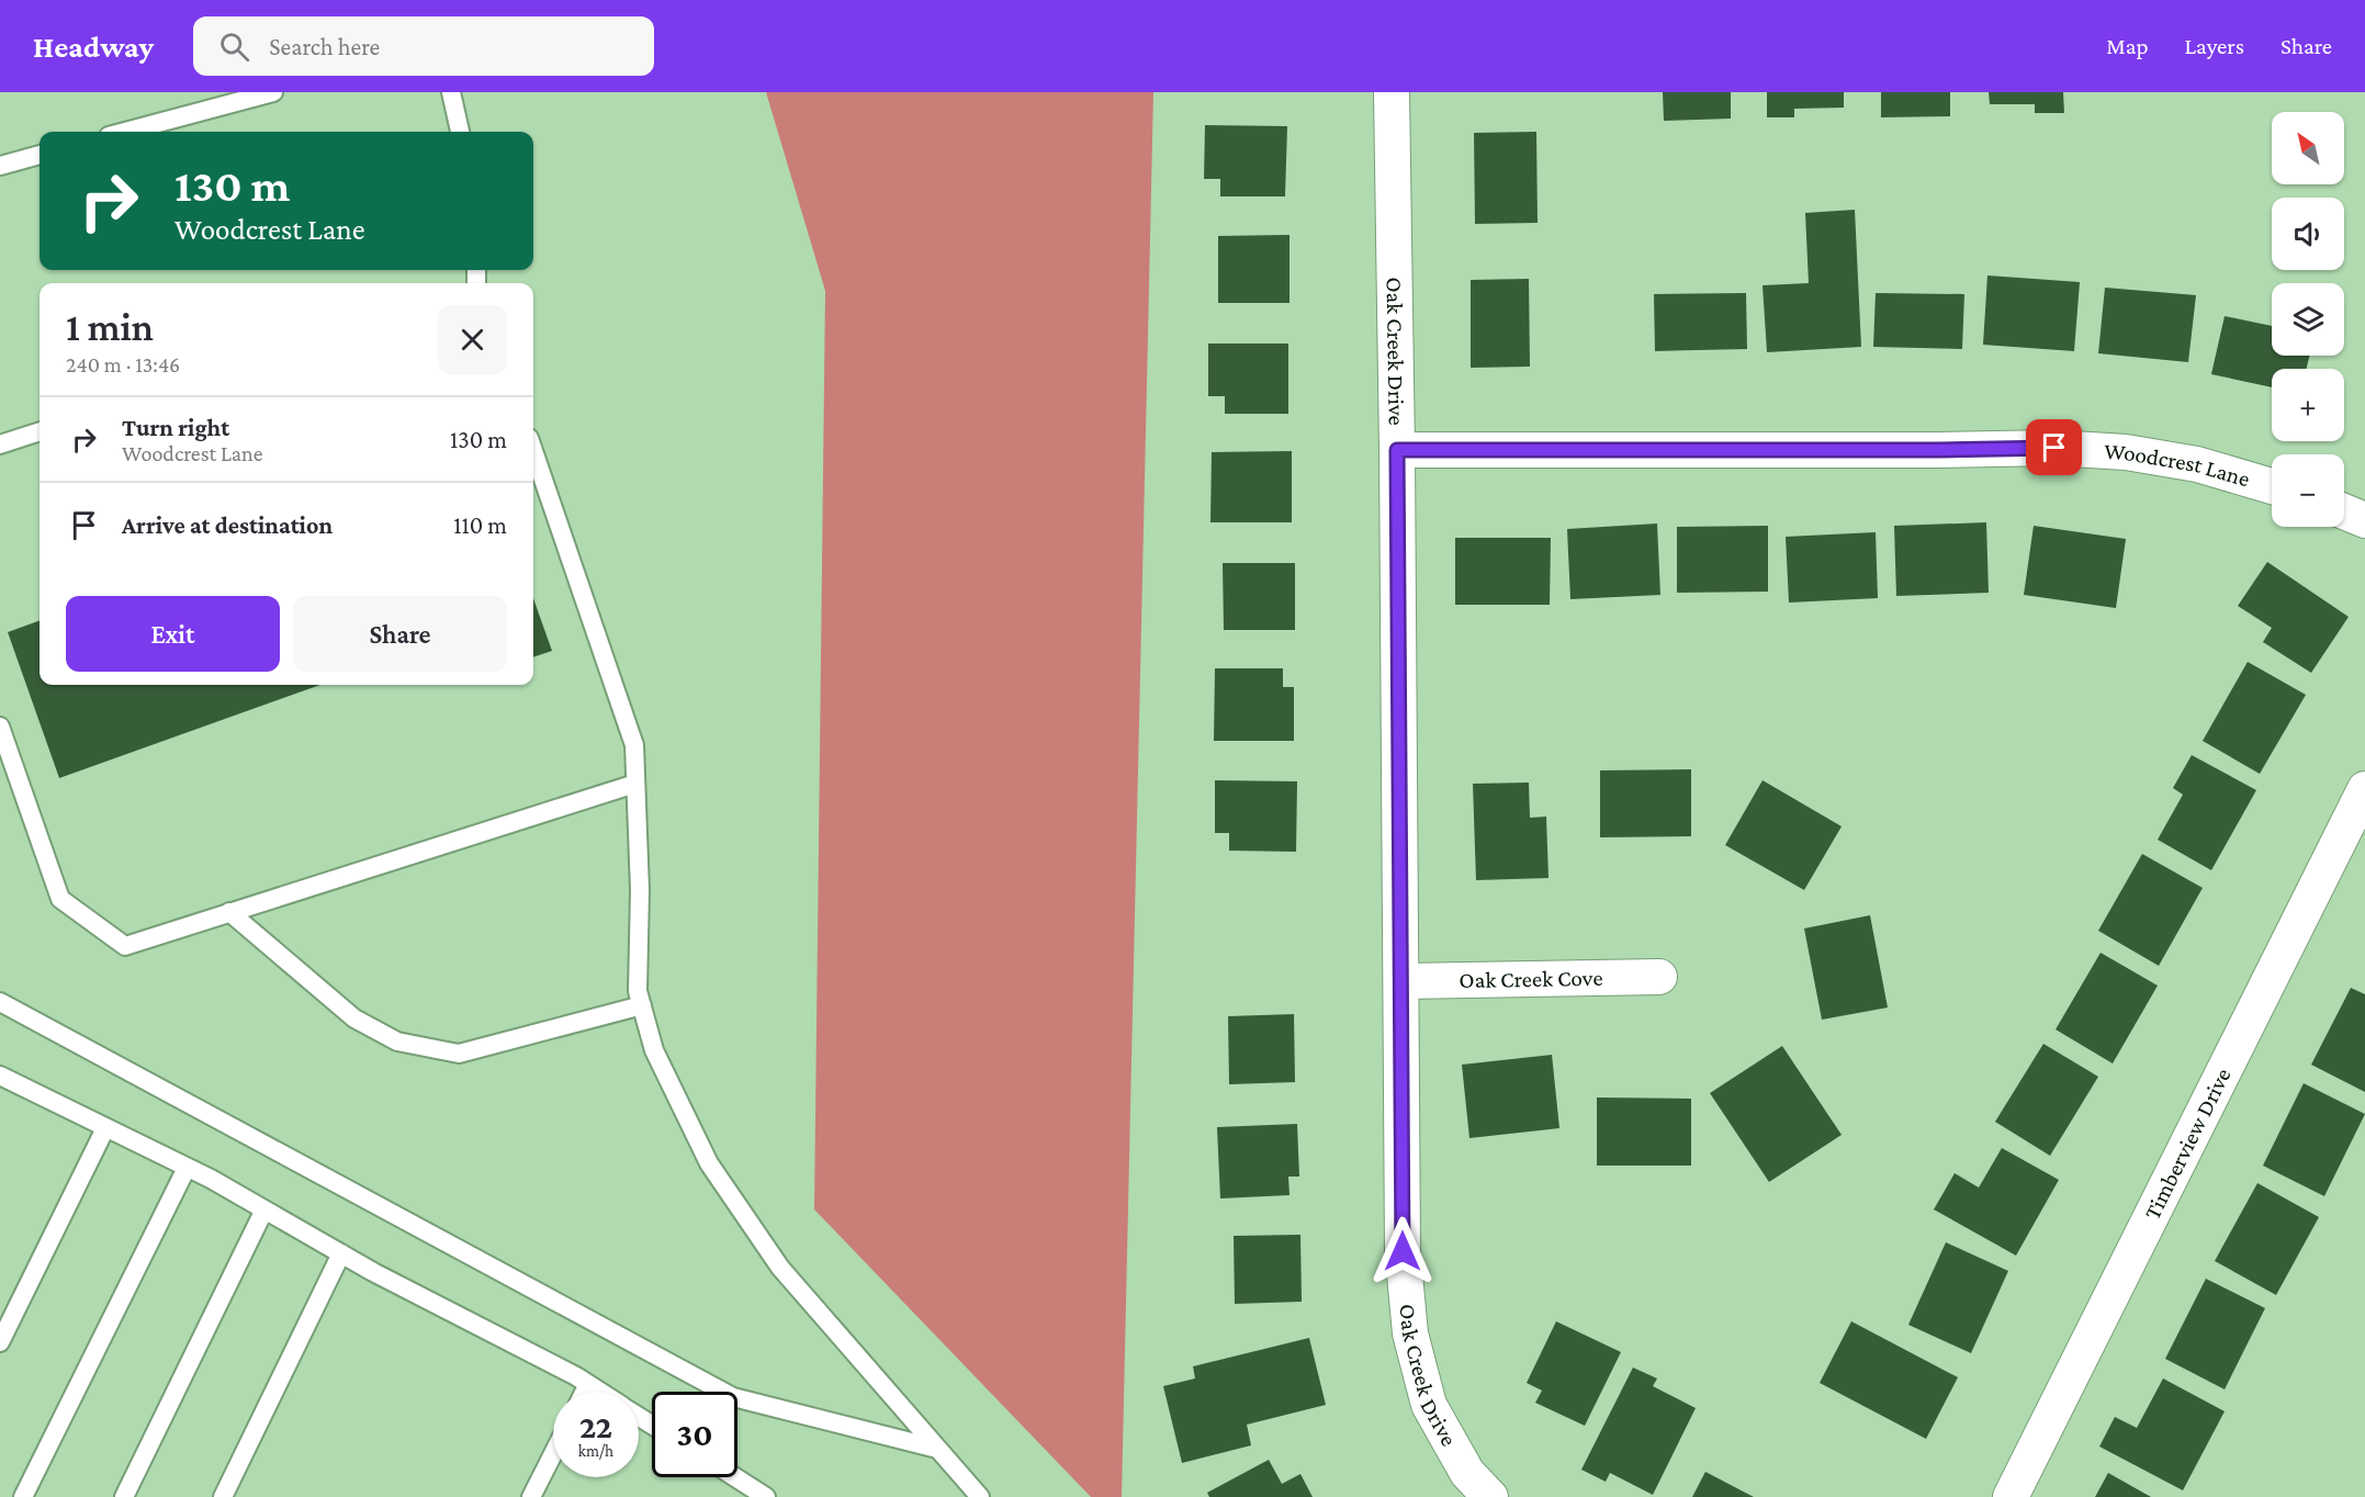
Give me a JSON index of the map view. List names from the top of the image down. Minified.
{"streets":{"street":["Oak Creek Drive","Woodcrest Lane","Oak Creek Cove","Timberview Drive"]},"crossings":[["Oak Creek Drive","Woodcrest Lane"],["Oak Creek Drive","Oak Creek Cove"]],"north":"top left","page":{"header":"Headway","search":"Search here","nav":["Map","Layers","Share"],"map_buttons":["+","−"],"turn":["130 m","Woodcrest Lane"],"heading":["1 min","240 m · 13:46"],"list":[{"name":"Turn right","note":"Woodcrest Lane","value":"130 m"},{"name":"Arrive at destination","value":"110 m"}],"buttons":["Exit","Share"],"speed":"22 km/h","limit":"30"}}
